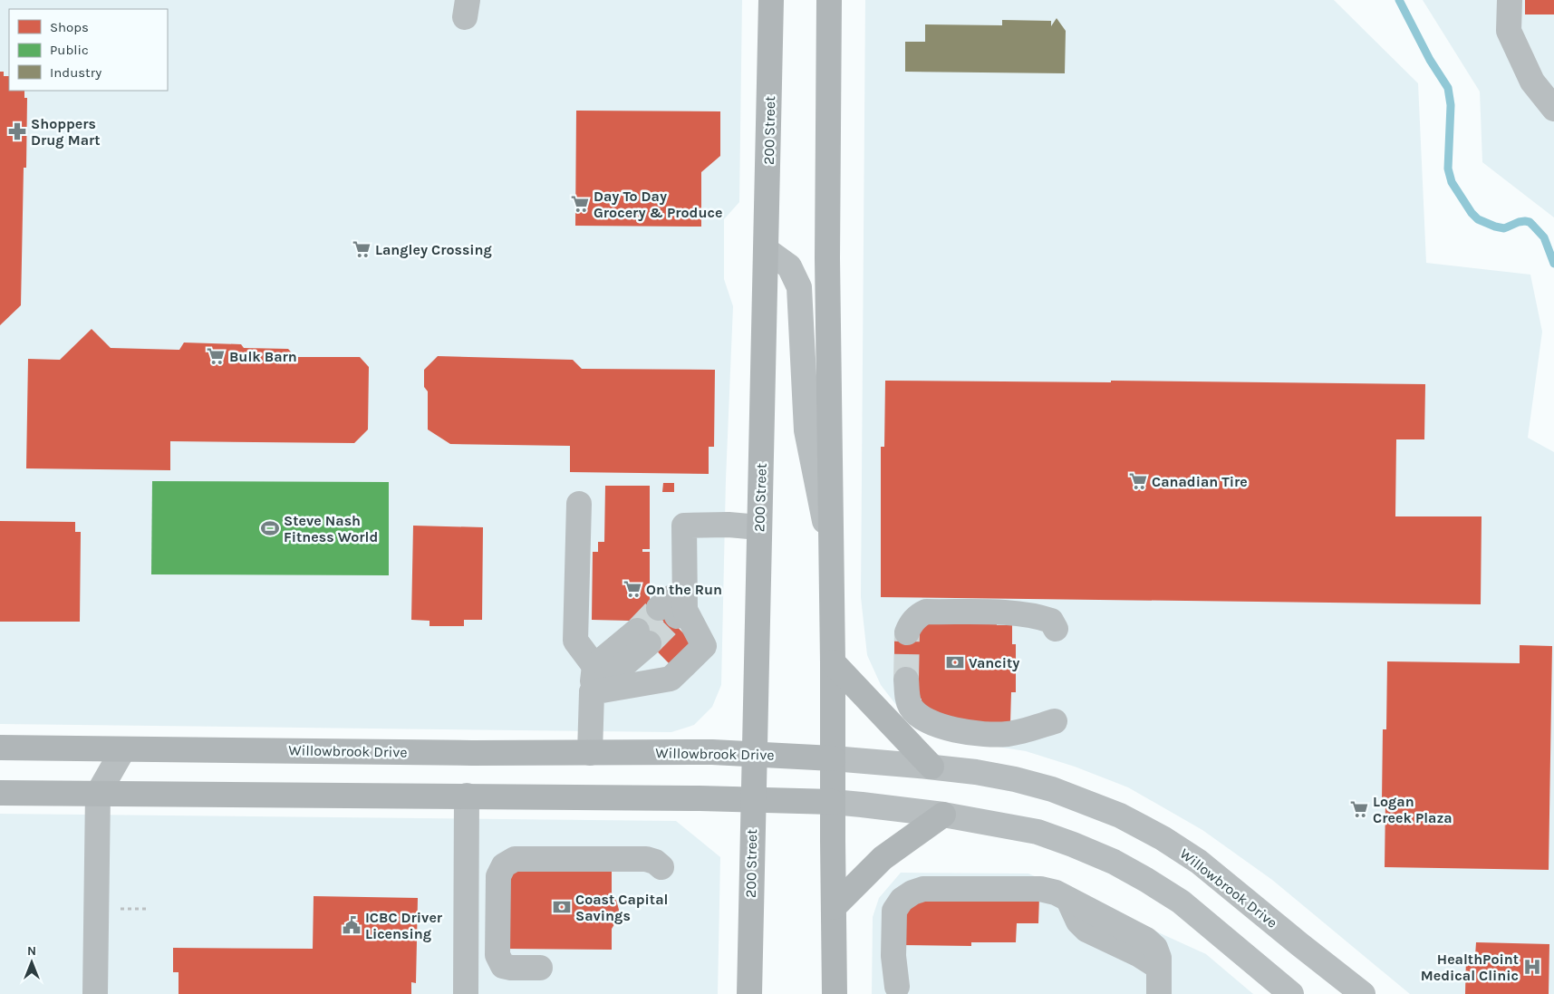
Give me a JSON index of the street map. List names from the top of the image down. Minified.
{"streets":{"main road":["200 Street","Willowbrook Drive"]},"crossings":[["200 Street","Willowbrook Drive"]],"places":{"pharmacy":["Shoppers Drug Mart"],"supermarket":["Day To Day Grocery & Produce","Langley Crossing","Bulk Barn","Canadian Tire","On the Run","Logan Creek Plaza"],"sports":["Steve Nash Fitness World"],"bank":["Vancity","Coast Capital Savings"],"public building":["ICBC Driver Licensing"],"hospital":["HealthPoint Medical Clinic"]},"legend":["Shops","Public","Industry"],"north":"top"}
